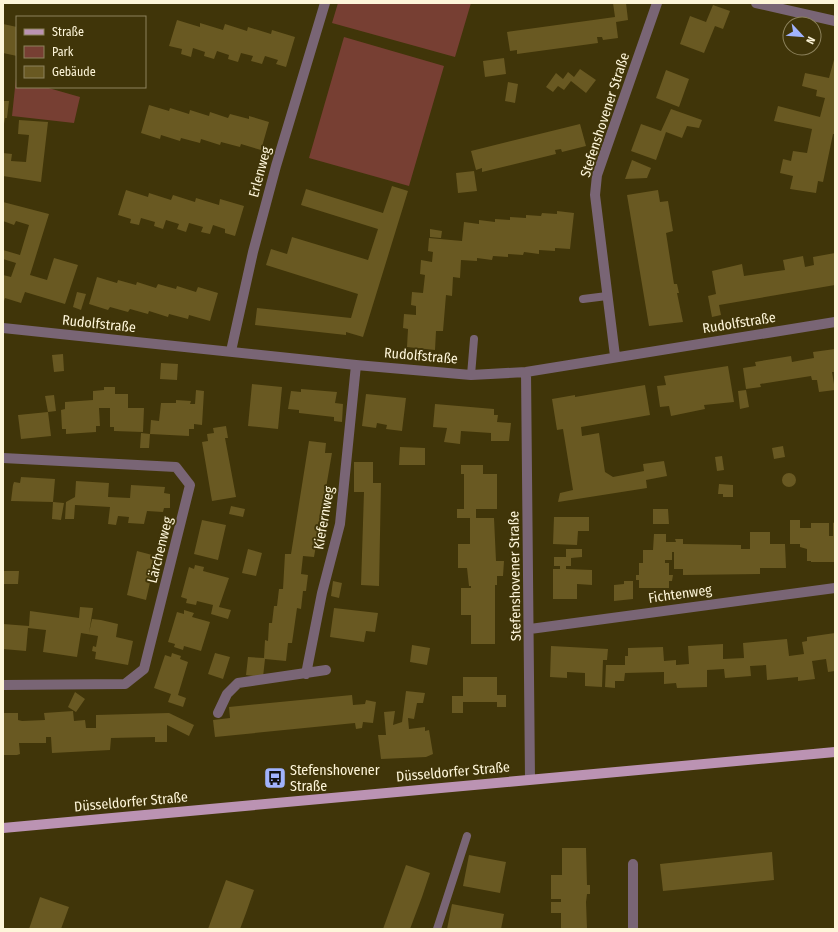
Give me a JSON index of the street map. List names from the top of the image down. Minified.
{"streets":{"main road":["Düsseldorfer Straße"],"street":["Stefenshovener Straße","Erlenweg","Rudolfstraße","Kiefernweg","Lärchenweg","Fichtenweg"]},"crossings":[["Stefenshovener Straße","Rudolfstraße"],["Stefenshovener Straße","Fichtenweg"],["Stefenshovener Straße","Düsseldorfer Straße"],["Erlenweg","Rudolfstraße"],["Rudolfstraße","Kiefernweg"]],"places":{"bus stop":["Stefenshovener Straße"]},"legend":["Straße","Park","Gebäude"],"north":"bottom right"}
